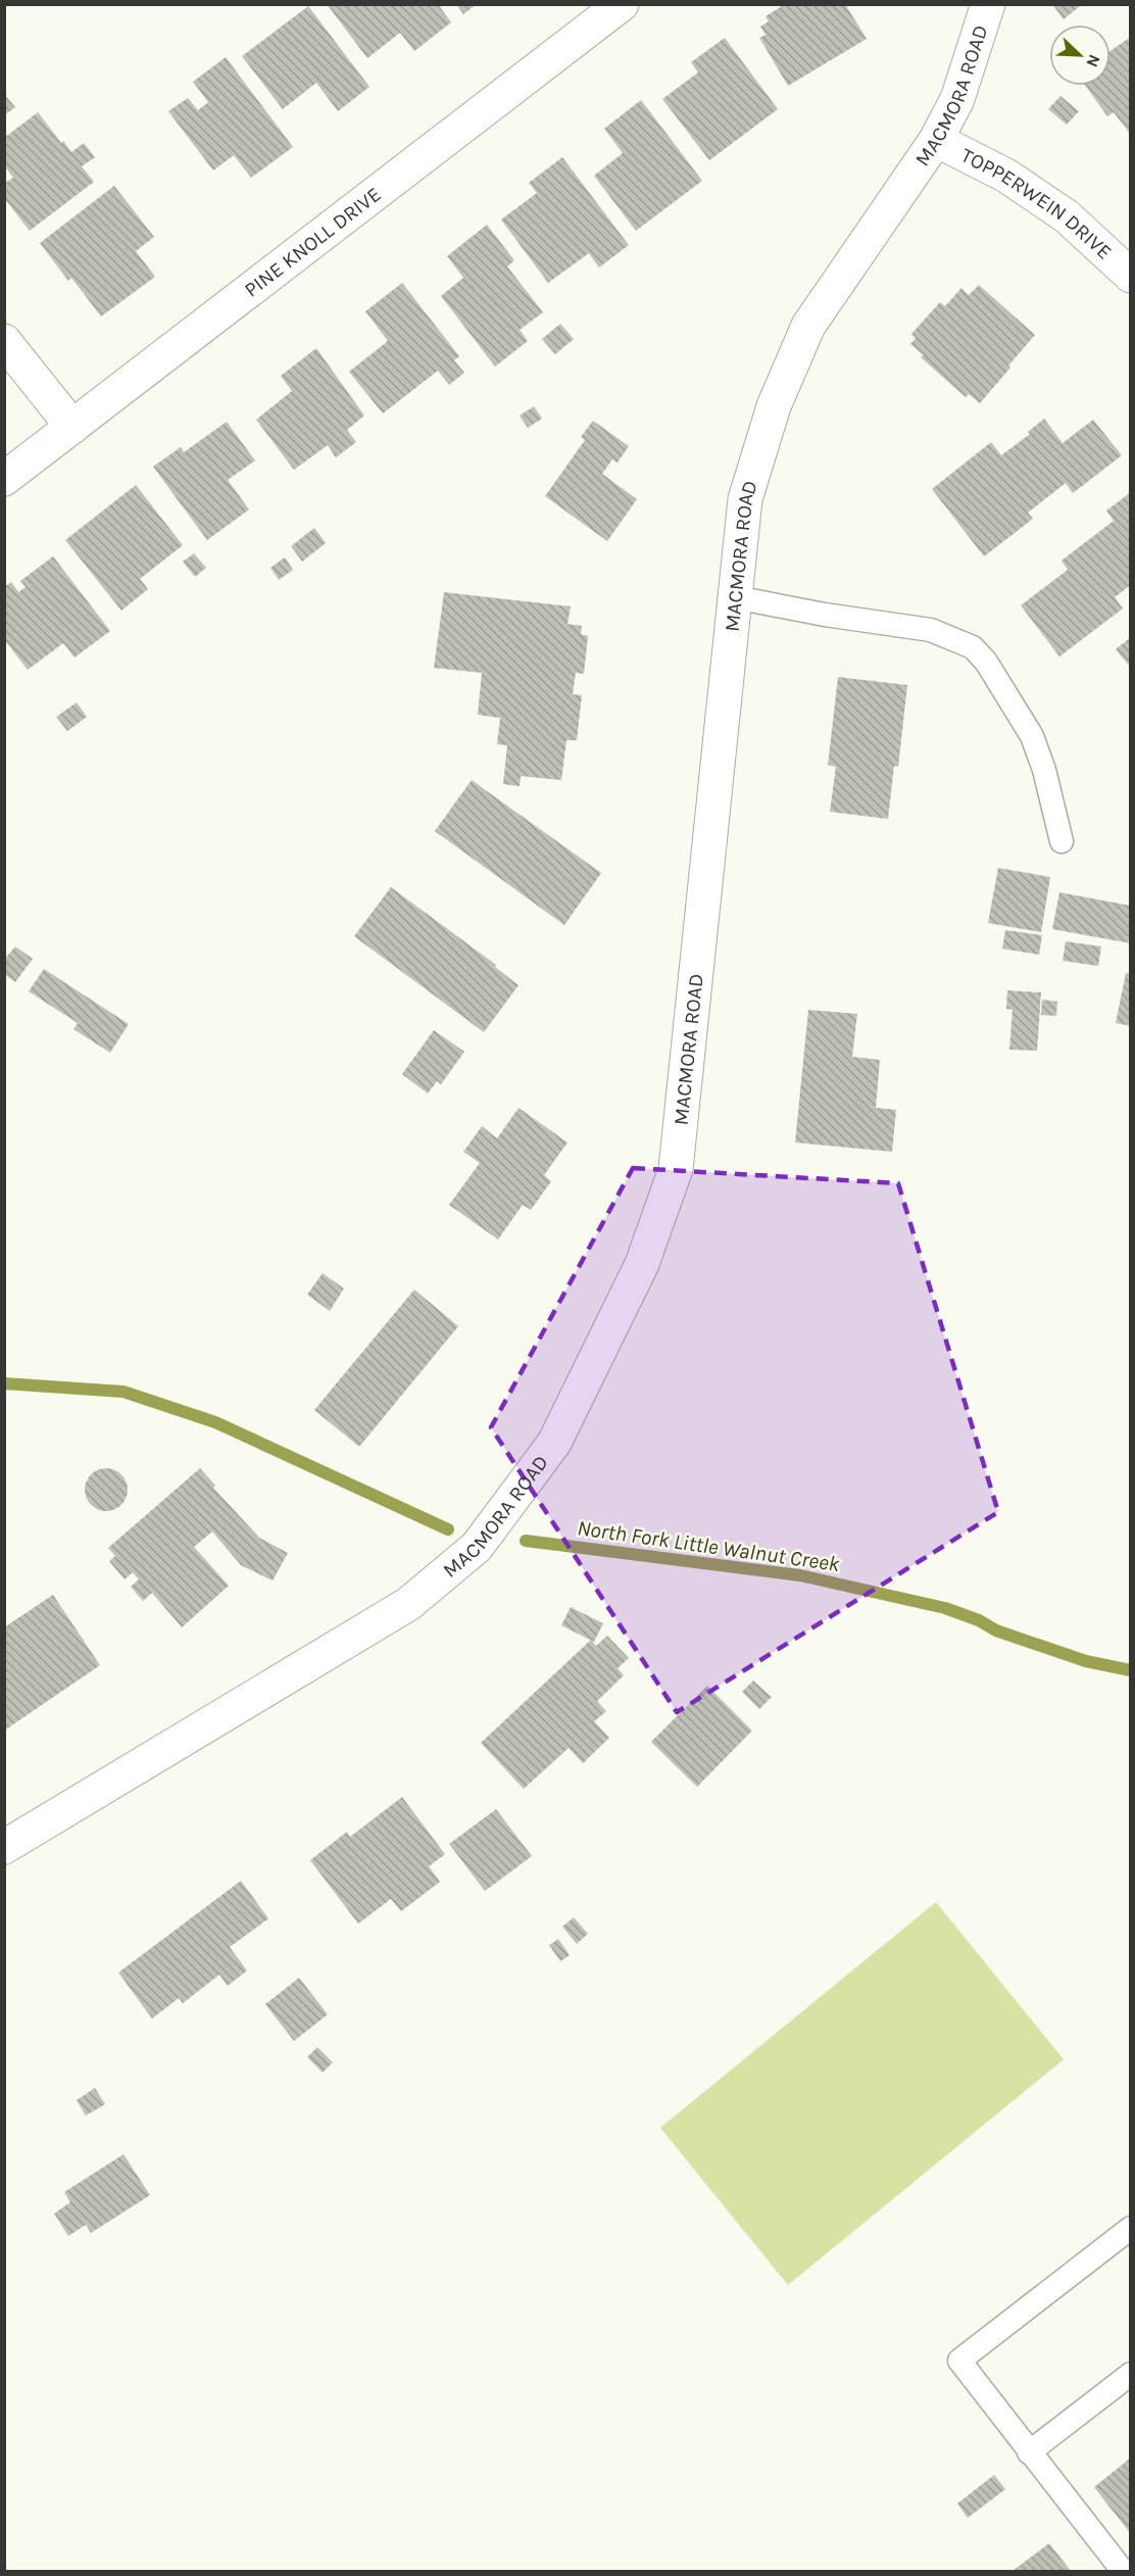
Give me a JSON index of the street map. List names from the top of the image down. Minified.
{"streets":{"street":["MACMORA ROAD","TOPPERWEIN DRIVE","PINE KNOLL DRIVE"]},"crossings":[["MACMORA ROAD","TOPPERWEIN DRIVE"]],"water":["North Fork Little Walnut Creek"],"north":"bottom right"}
